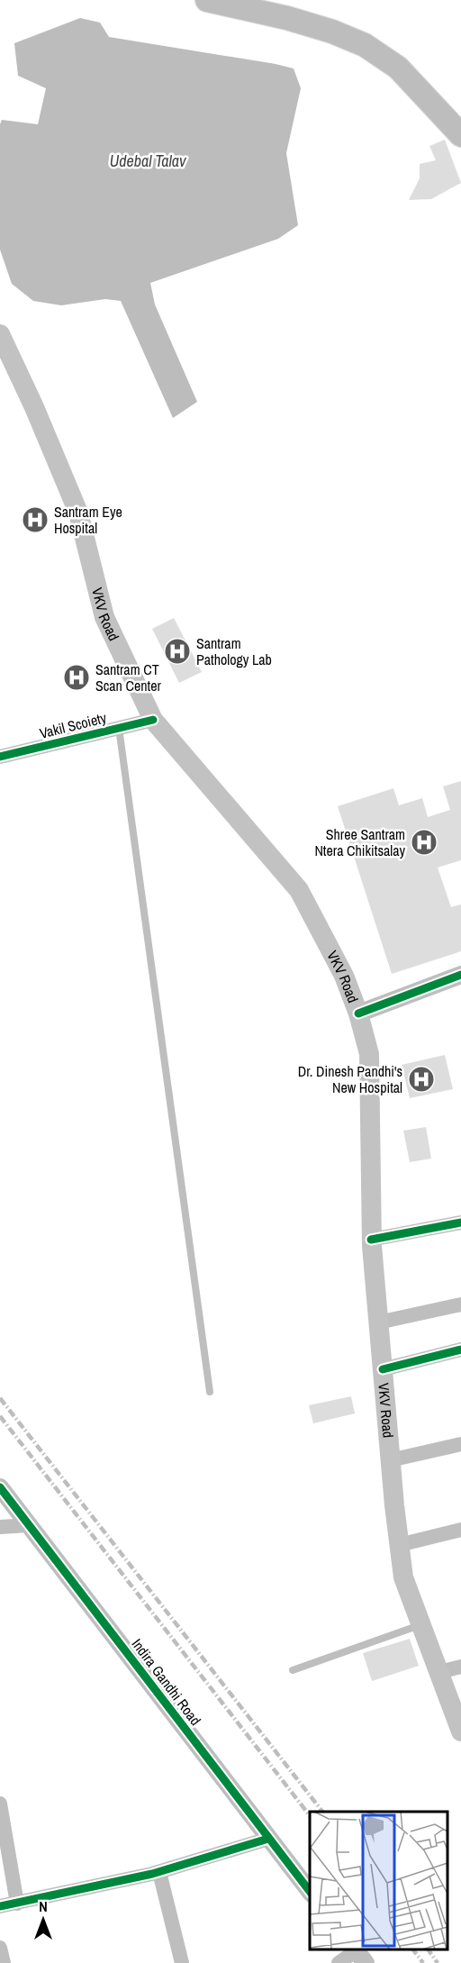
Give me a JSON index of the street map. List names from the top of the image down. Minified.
{"streets":{"main road":["VKV Road"],"street":["Vakil Scoiety","Indira Gandhi Road"]},"crossings":[["VKV Road","Vakil Scoiety"]],"water":["Udebal Talav"],"places":{"hospital":["Santram Eye Hospital","Santram Pathology Lab","Santram CT Scan Center","Shree Santram Ntera Chikitsalay","Dr. Dinesh Pandhi's New Hospital"]},"north":"top"}
